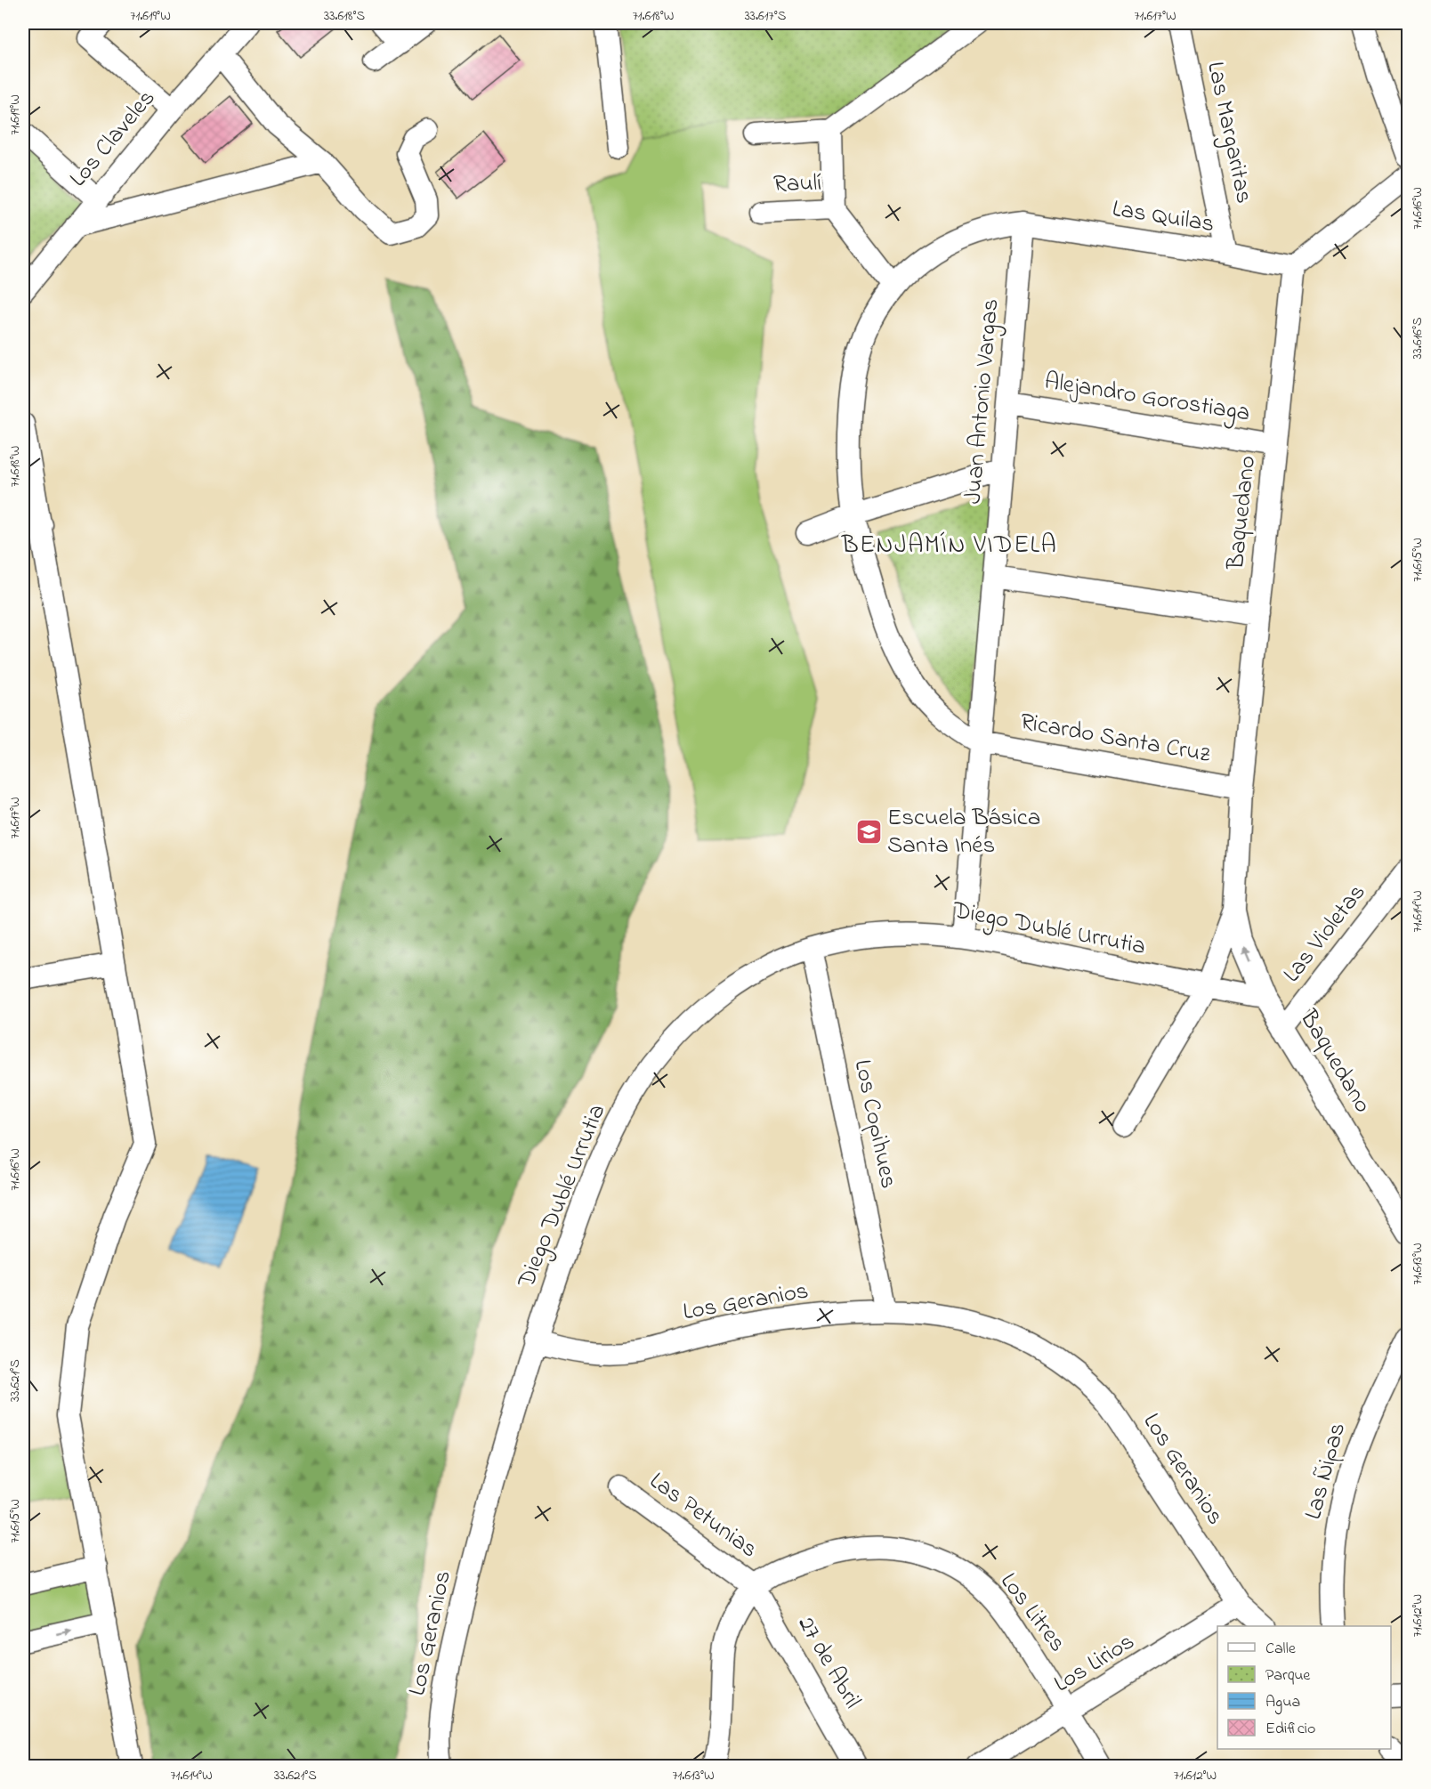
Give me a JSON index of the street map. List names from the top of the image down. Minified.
{"streets":{"street":["Las Margaritas","Los Claveles","Raulí","Las Quilas","Alejandro Gorostiaga","Juan Antonio Vargas","Baquedano","Ricardo Santa Cruz","Diego Dublé Urrutia","Las Violetas","Los Copihues","Los Geranios","Las Ñipas","Las Petunias","Los Litres","27 de Abril","Los Lirios"]},"crossings":[["Las Margaritas","Las Quilas"],["Raulí","Las Quilas"],["Las Quilas","Juan Antonio Vargas"],["Las Quilas","Baquedano"],["Las Quilas","Ricardo Santa Cruz"],["Alejandro Gorostiaga","Juan Antonio Vargas"],["Alejandro Gorostiaga","Baquedano"],["Juan Antonio Vargas","Ricardo Santa Cruz"],["Juan Antonio Vargas","Diego Dublé Urrutia"],["Baquedano","Ricardo Santa Cruz"],["Baquedano","Diego Dublé Urrutia"],["Baquedano","Las Violetas"],["Diego Dublé Urrutia","Los Copihues"],["Diego Dublé Urrutia","Los Geranios"],["Los Copihues","Los Geranios"],["Los Geranios","Los Lirios"],["Las Petunias","Los Litres"],["Las Petunias","27 de Abril"],["Los Litres","27 de Abril"],["Los Litres","Los Lirios"]],"districts":["BENJAMÍN VIDELA"],"places":{"school or university":["Escuela Básica Santa Inés"]},"legend":["Calle","Parque","Agua","Edificio"],"coordinates":["71.619°W","33.618°S","71.618°W","33.617°S","71.617°W","71.616°W","33.616°S","71.615°W","71.614°W","71.613°W","33.621°S","71.612°W"]}
